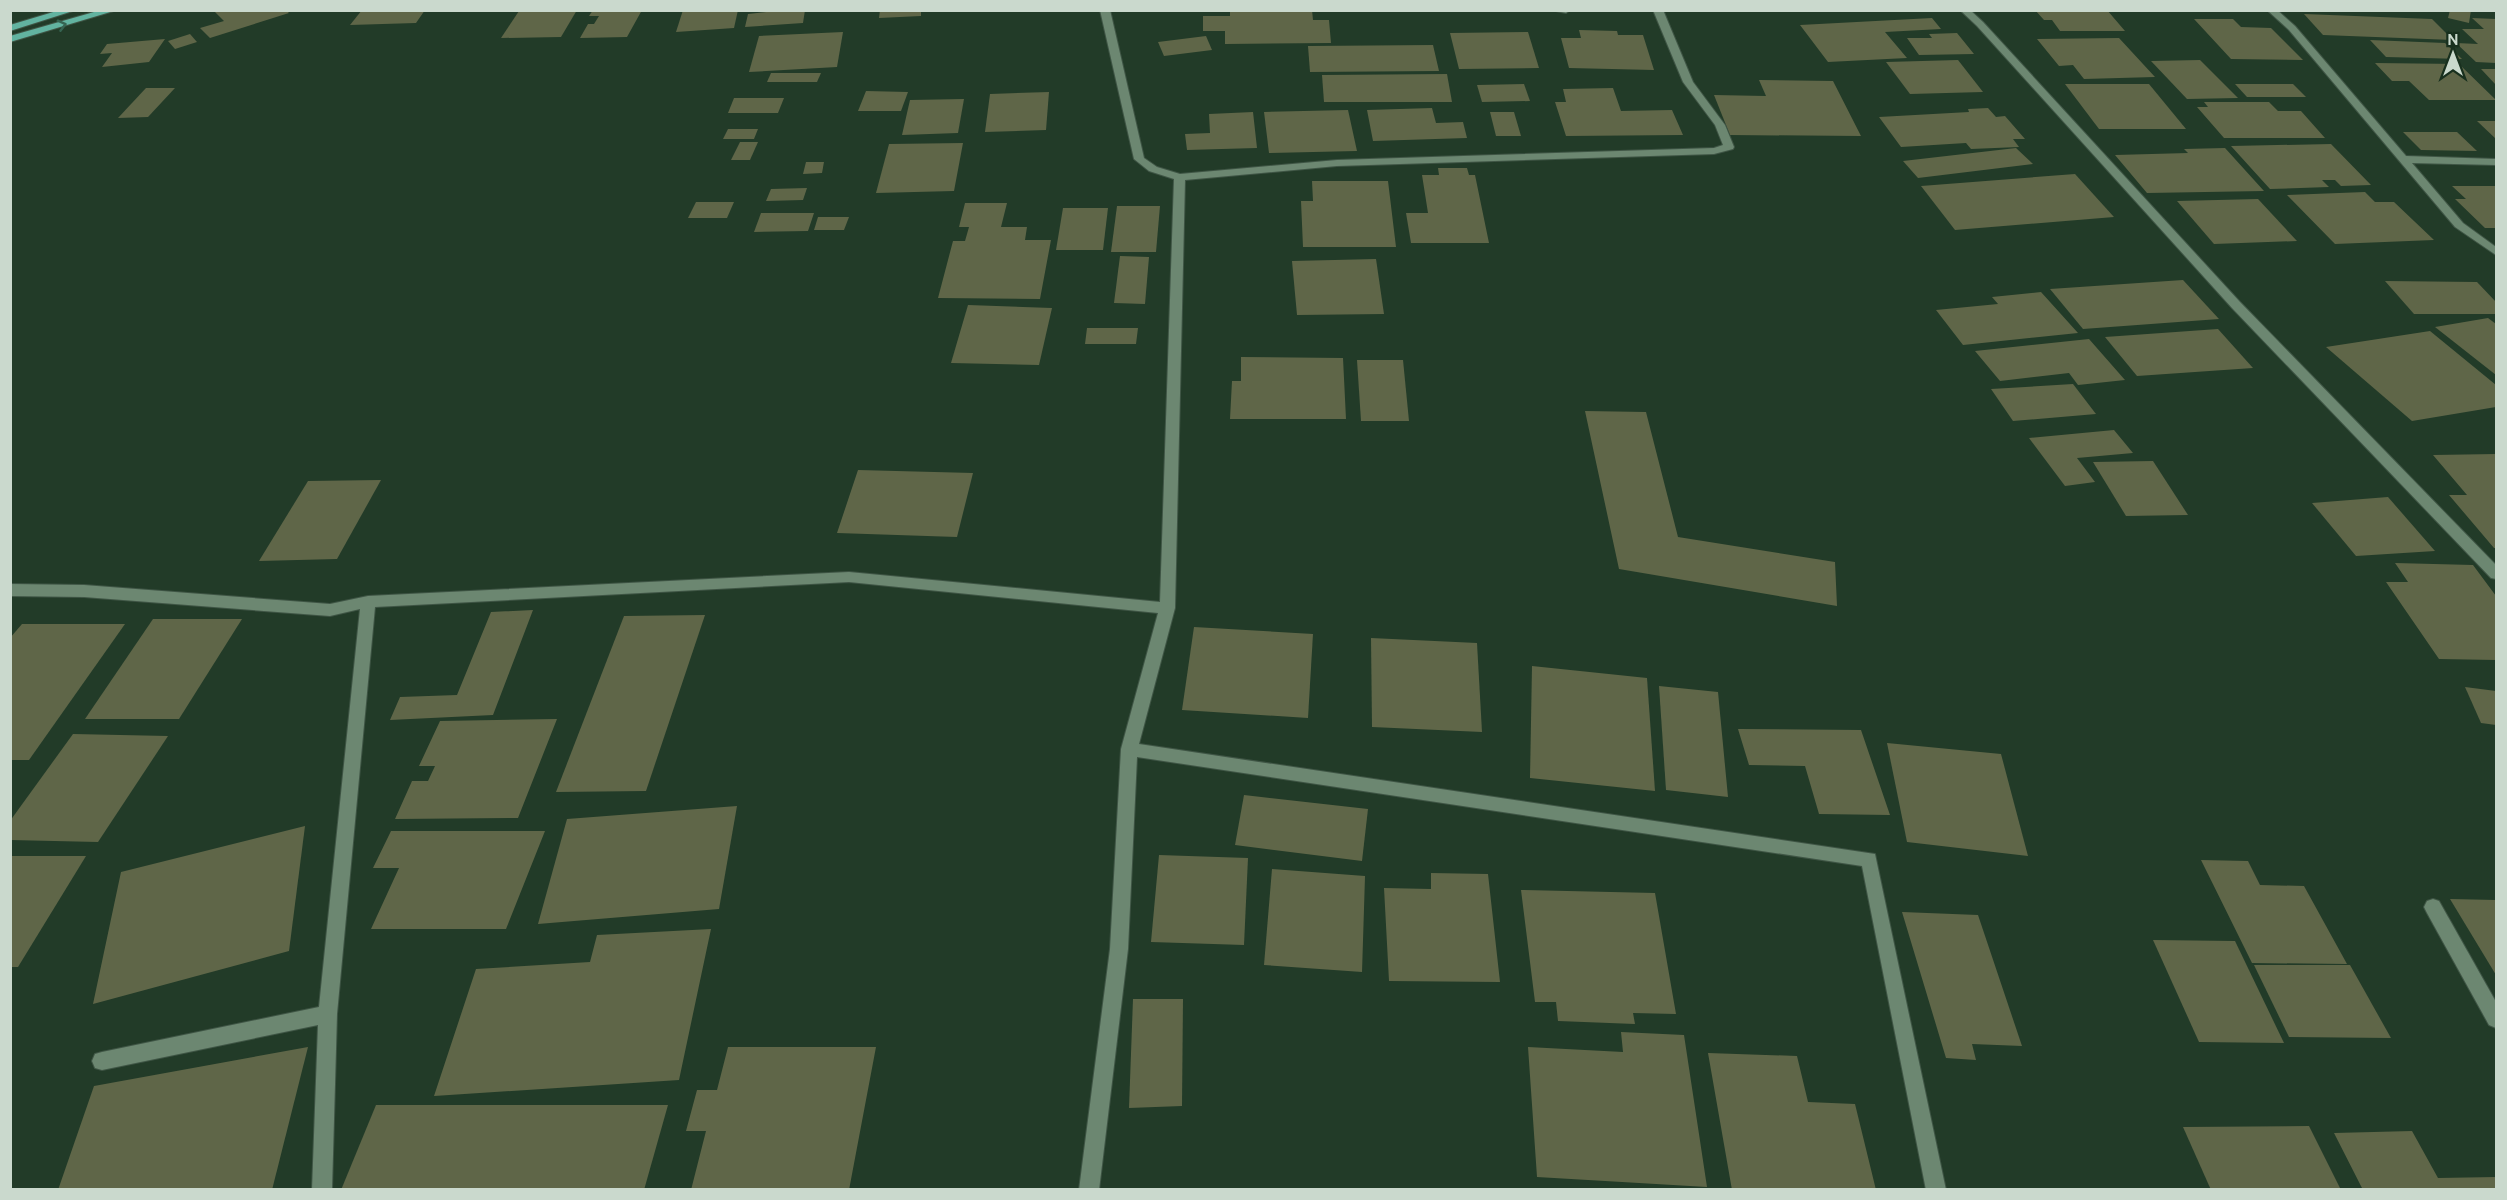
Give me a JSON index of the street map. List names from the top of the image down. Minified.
{"north":"top"}
